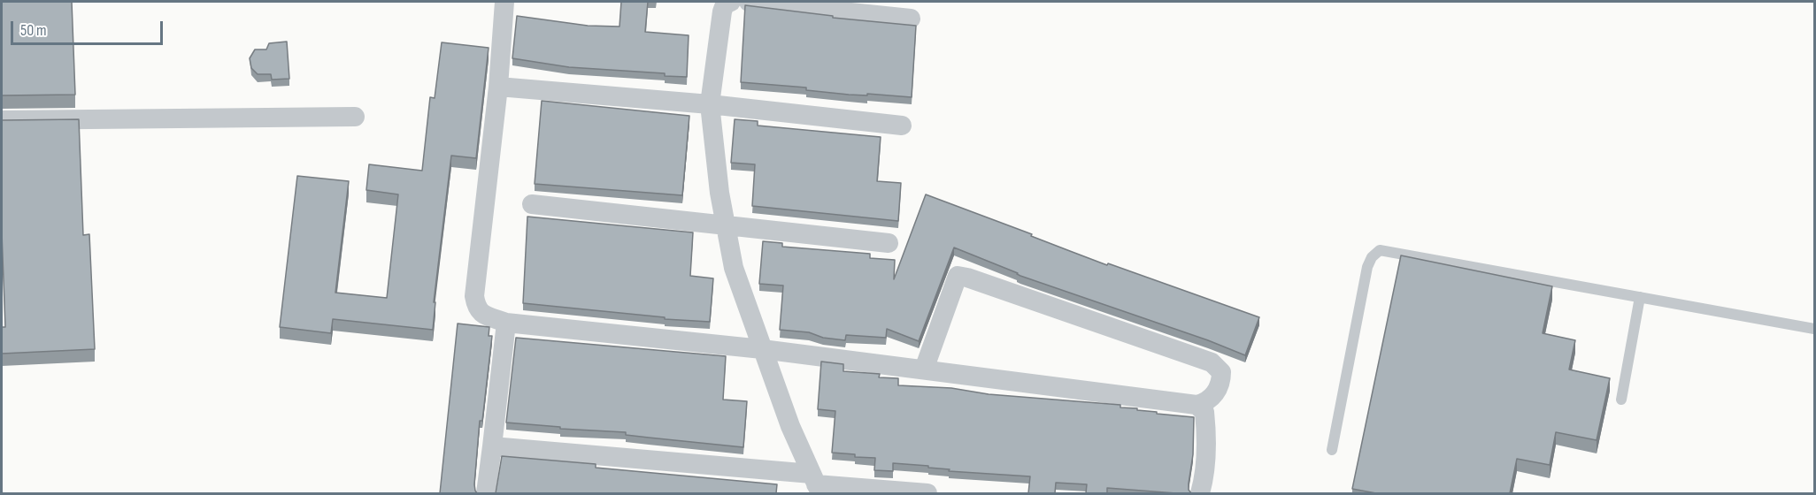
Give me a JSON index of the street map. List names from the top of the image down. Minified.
{"scale_bar":"50 m"}
